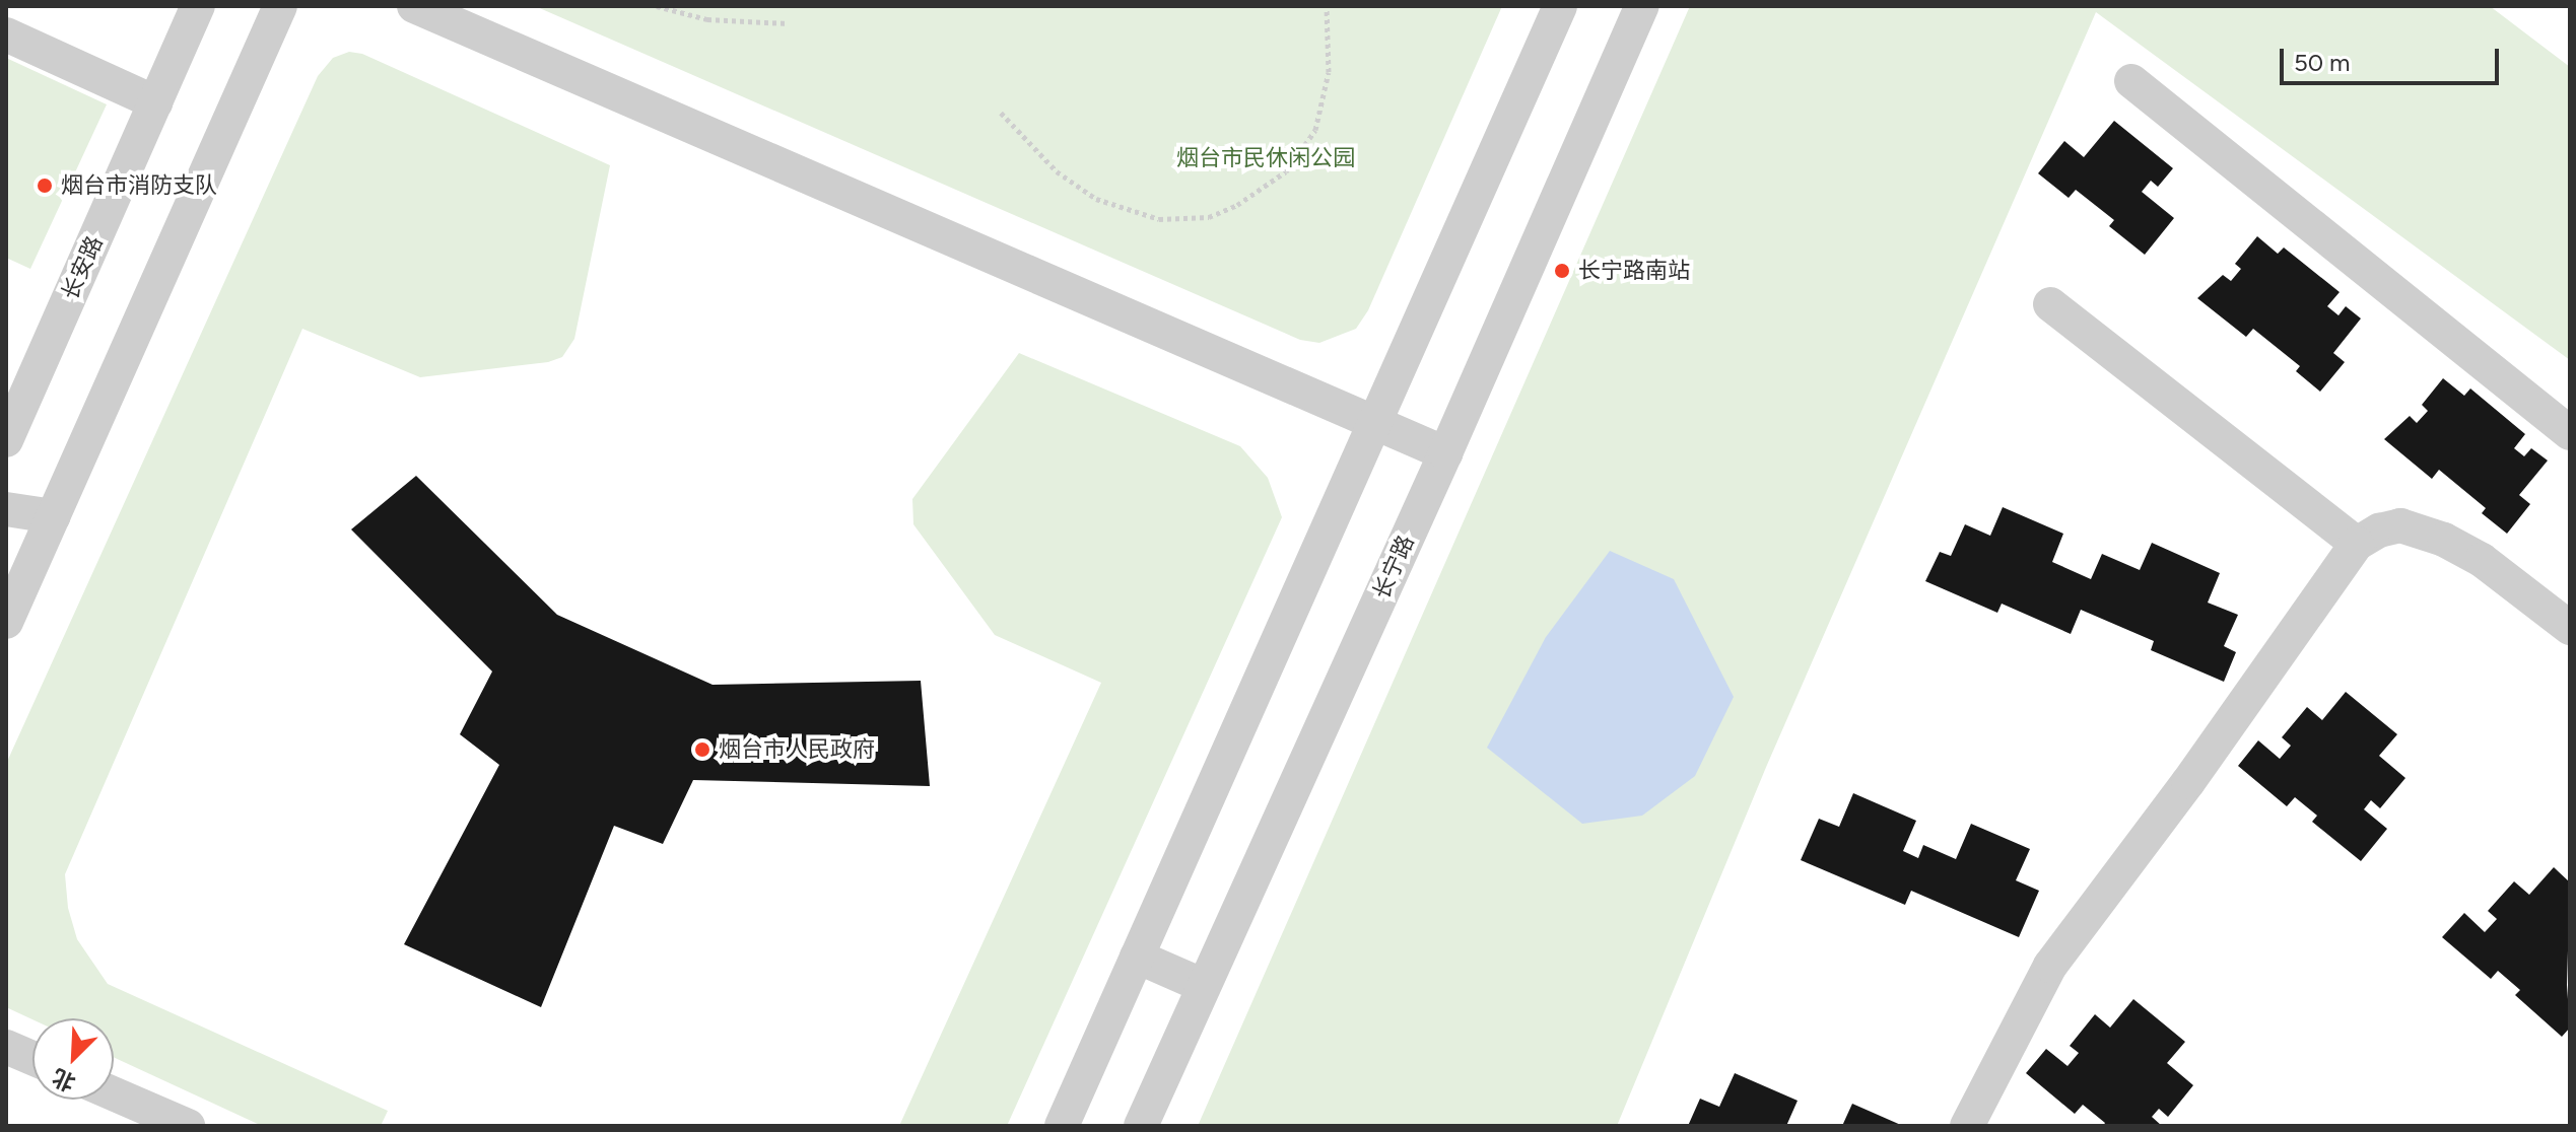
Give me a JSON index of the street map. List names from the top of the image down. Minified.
{"streets":{"street":["长安路","长宁路"]},"parks":["烟台市民休闲公园"],"places":["烟台市消防支队","长宁路南站","烟台市人民政府"],"scale_bar":"50 m","north":"bottom left"}
